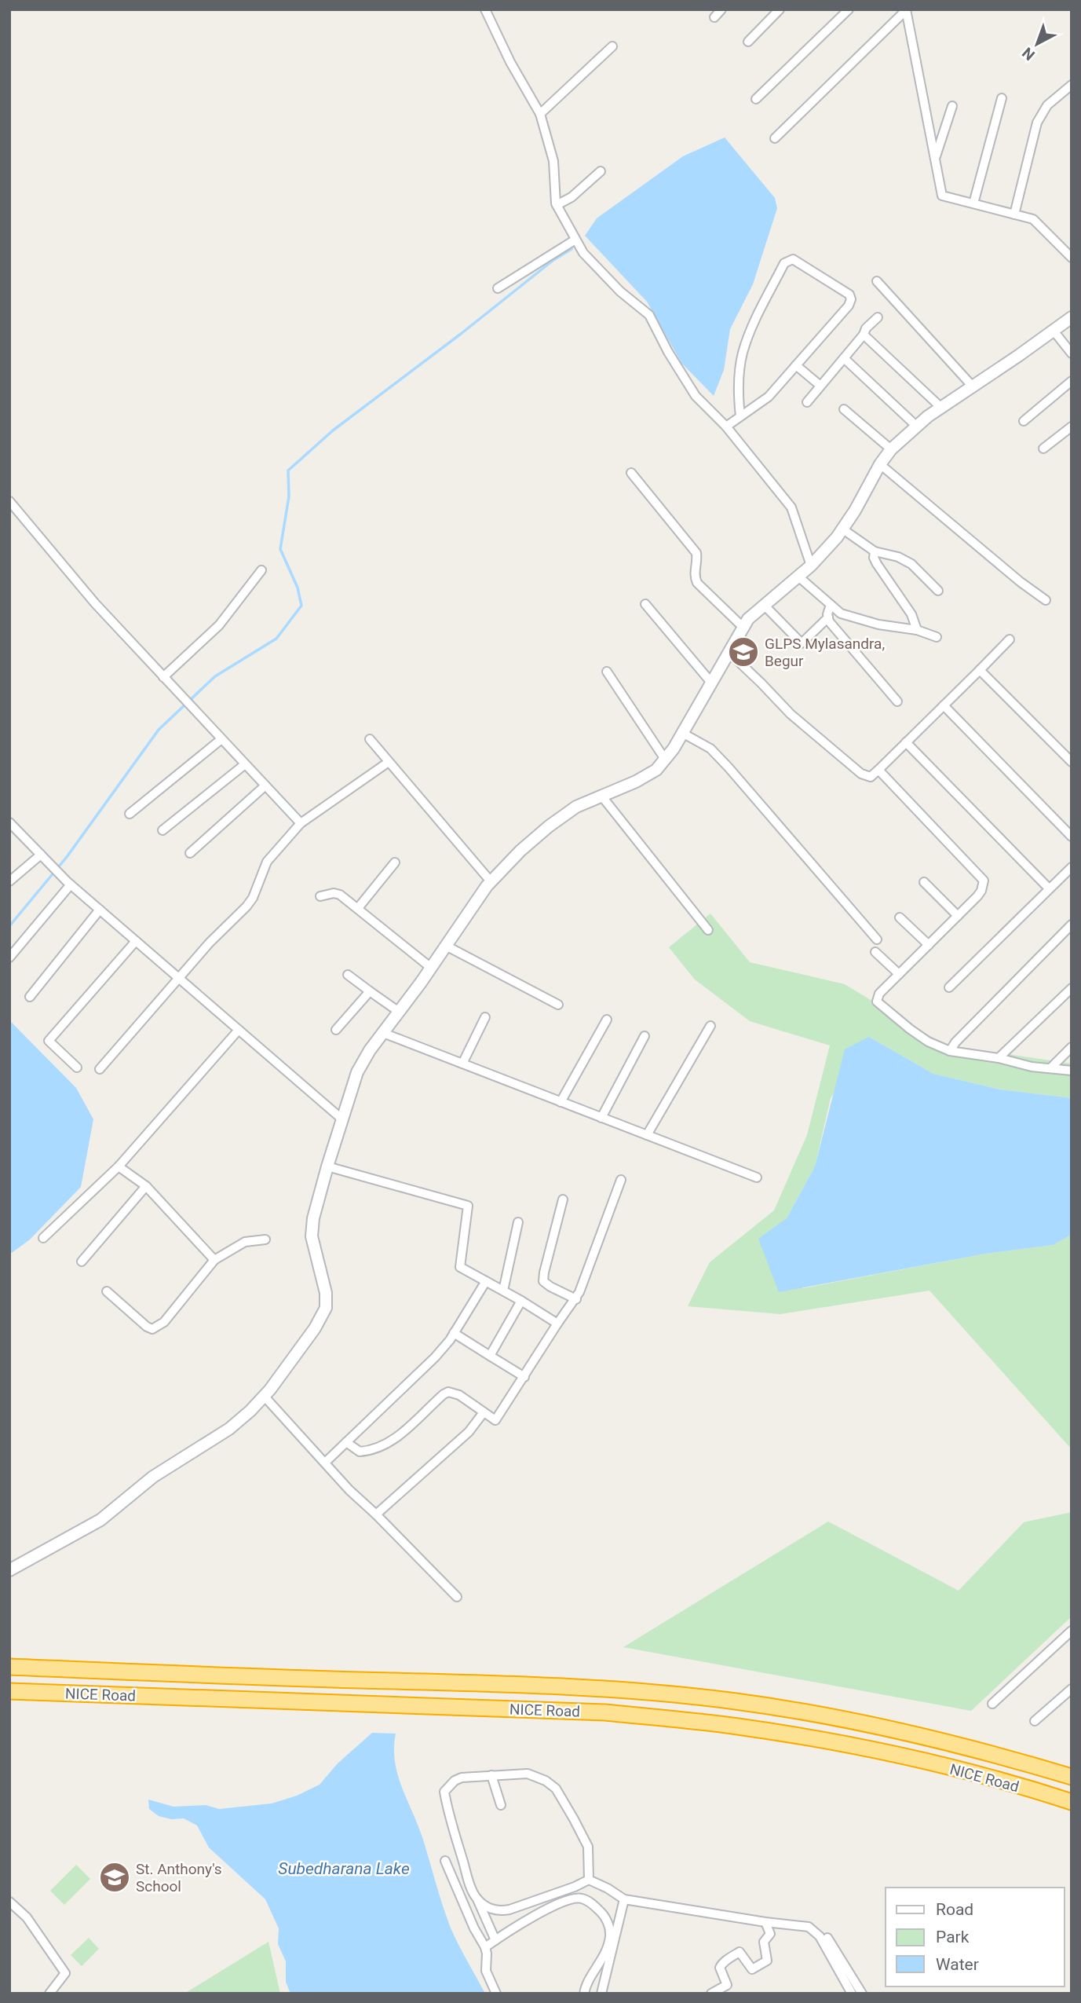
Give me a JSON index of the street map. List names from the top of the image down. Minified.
{"streets":{"highway":["NICE Road"]},"water":["Subedharana Lake"],"places":{"school or university":["GLPS Mylasandra, Begur","St. Anthony's School"]},"legend":["Road","Park","Water"],"north":"bottom left"}
